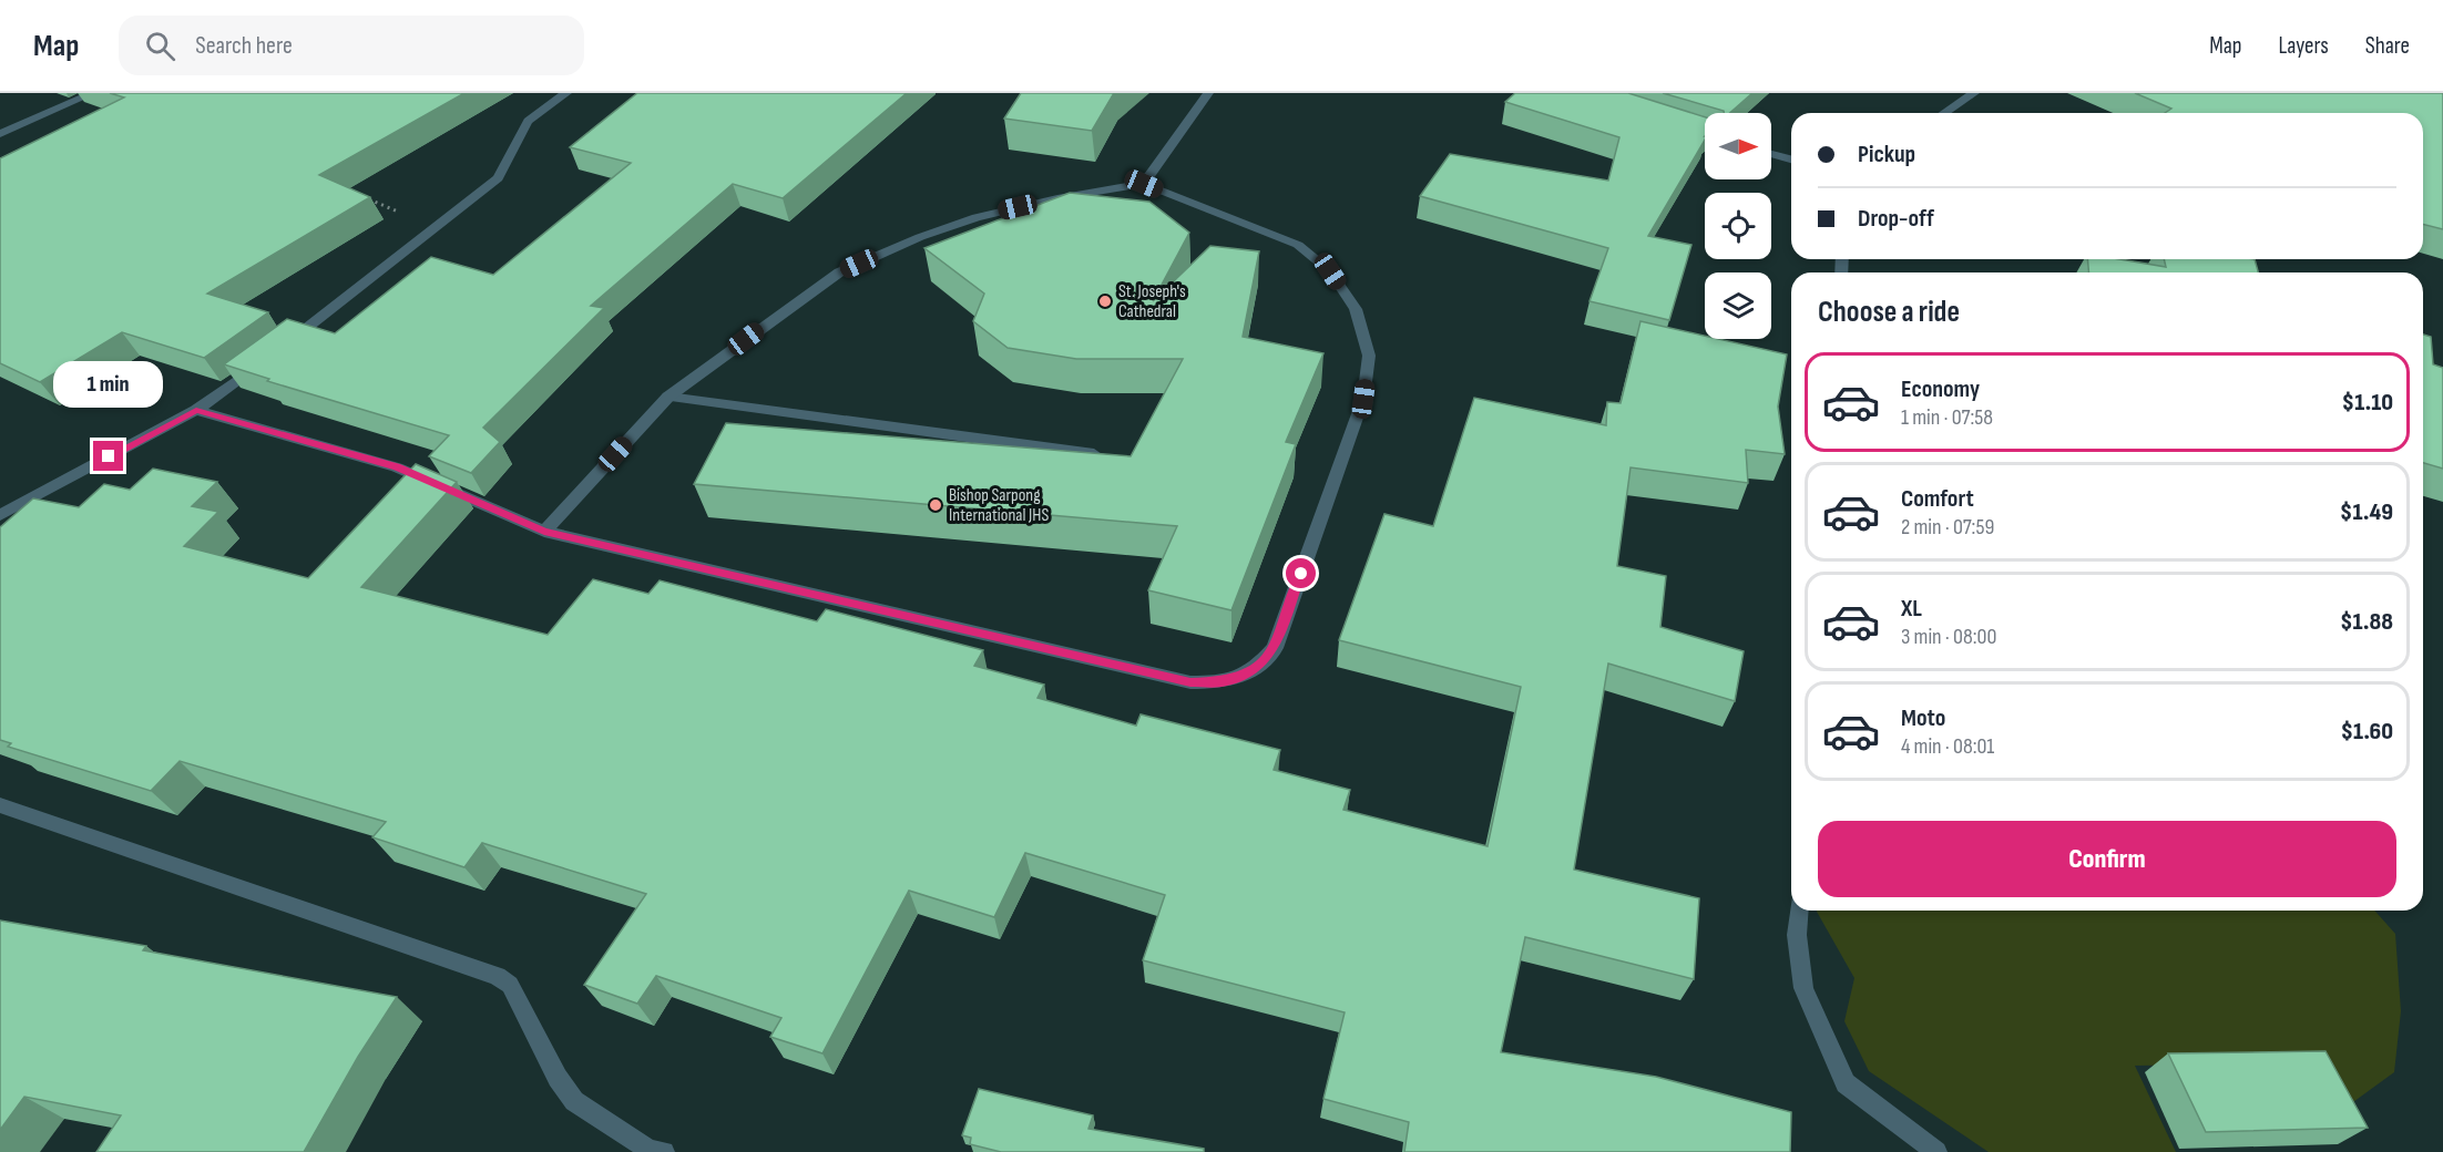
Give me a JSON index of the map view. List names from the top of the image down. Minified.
{"places":["St. Joseph's Cathedral","Bishop Sarpong International JHS"],"north":"right","page":{"header":"Map","search":"Search here","nav":["Map","Layers","Share"],"banner":["Pickup","Drop-off"],"heading":"Choose a ride","list":[{"name":"Economy","note":"1 min · 07:58","value":"$1.10"},{"name":"Comfort","note":"2 min · 07:59","value":"$1.49"},{"name":"XL","note":"3 min · 08:00","value":"$1.88"},{"name":"Moto","note":"4 min · 08:01","value":"$1.60"}],"bubble":"1 min","buttons":"Confirm"}}
